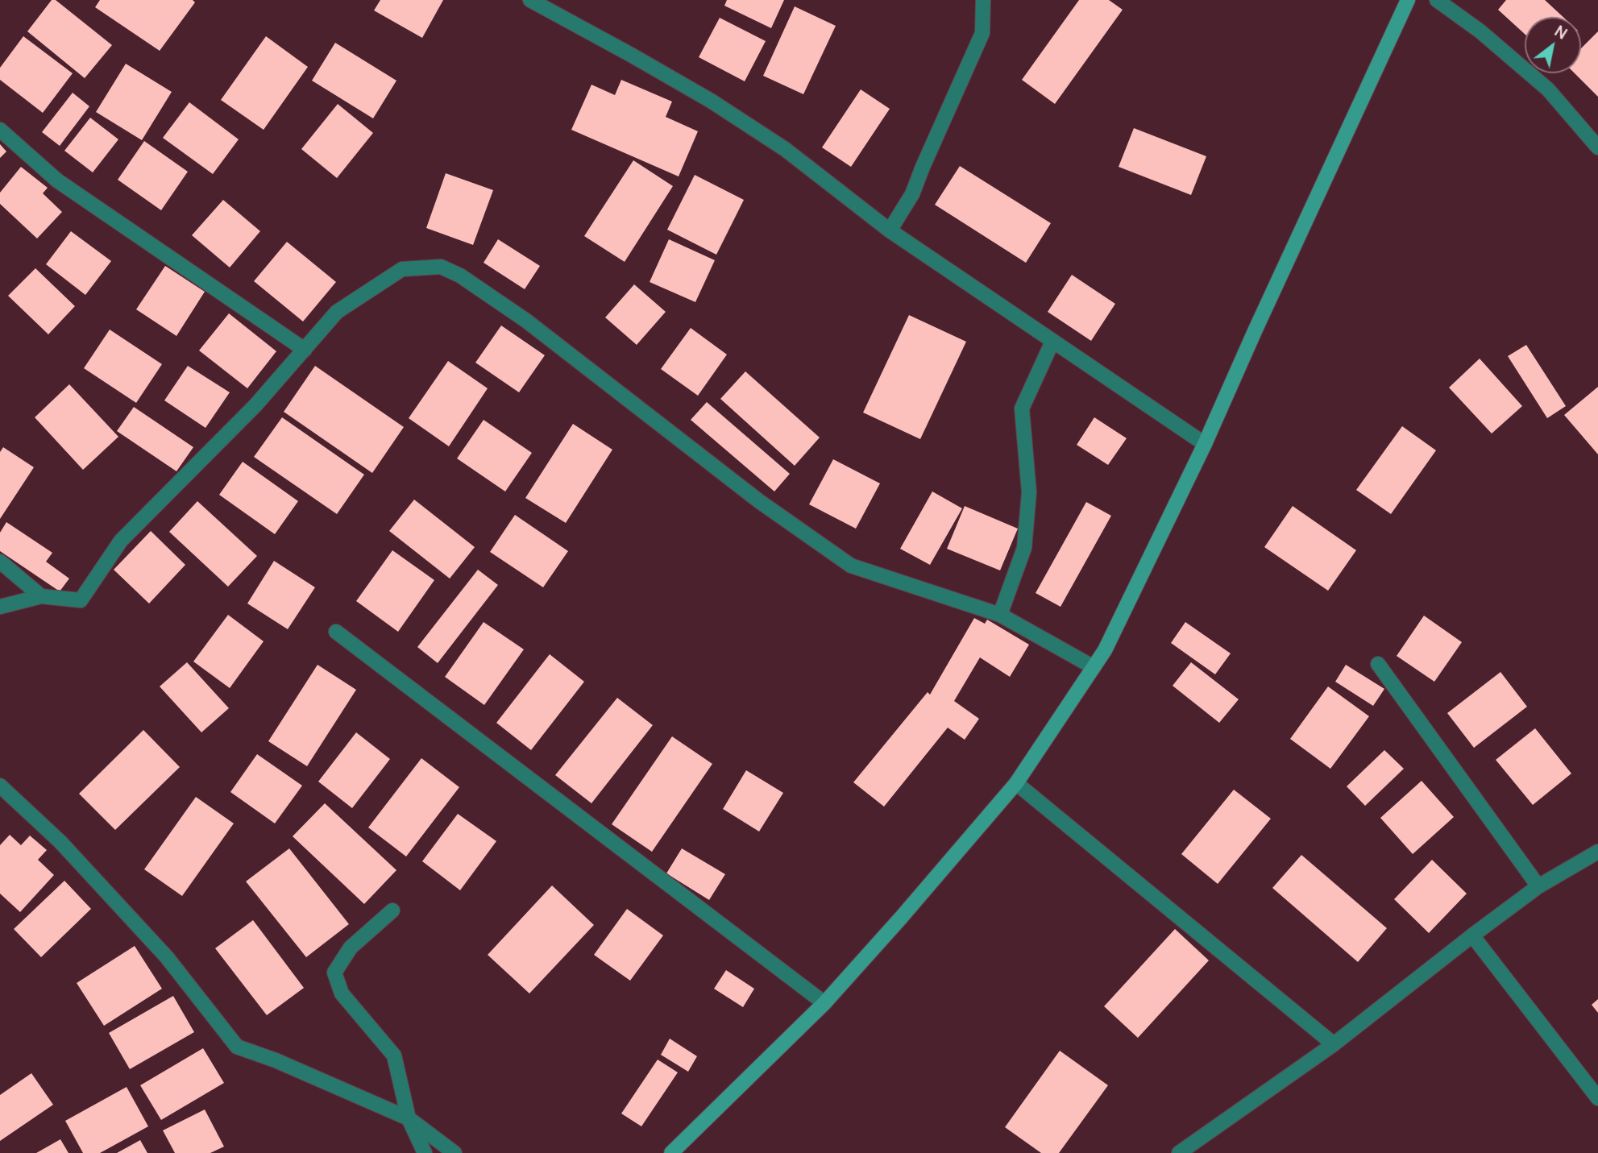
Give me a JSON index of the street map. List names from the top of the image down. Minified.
{"north":"top right"}
